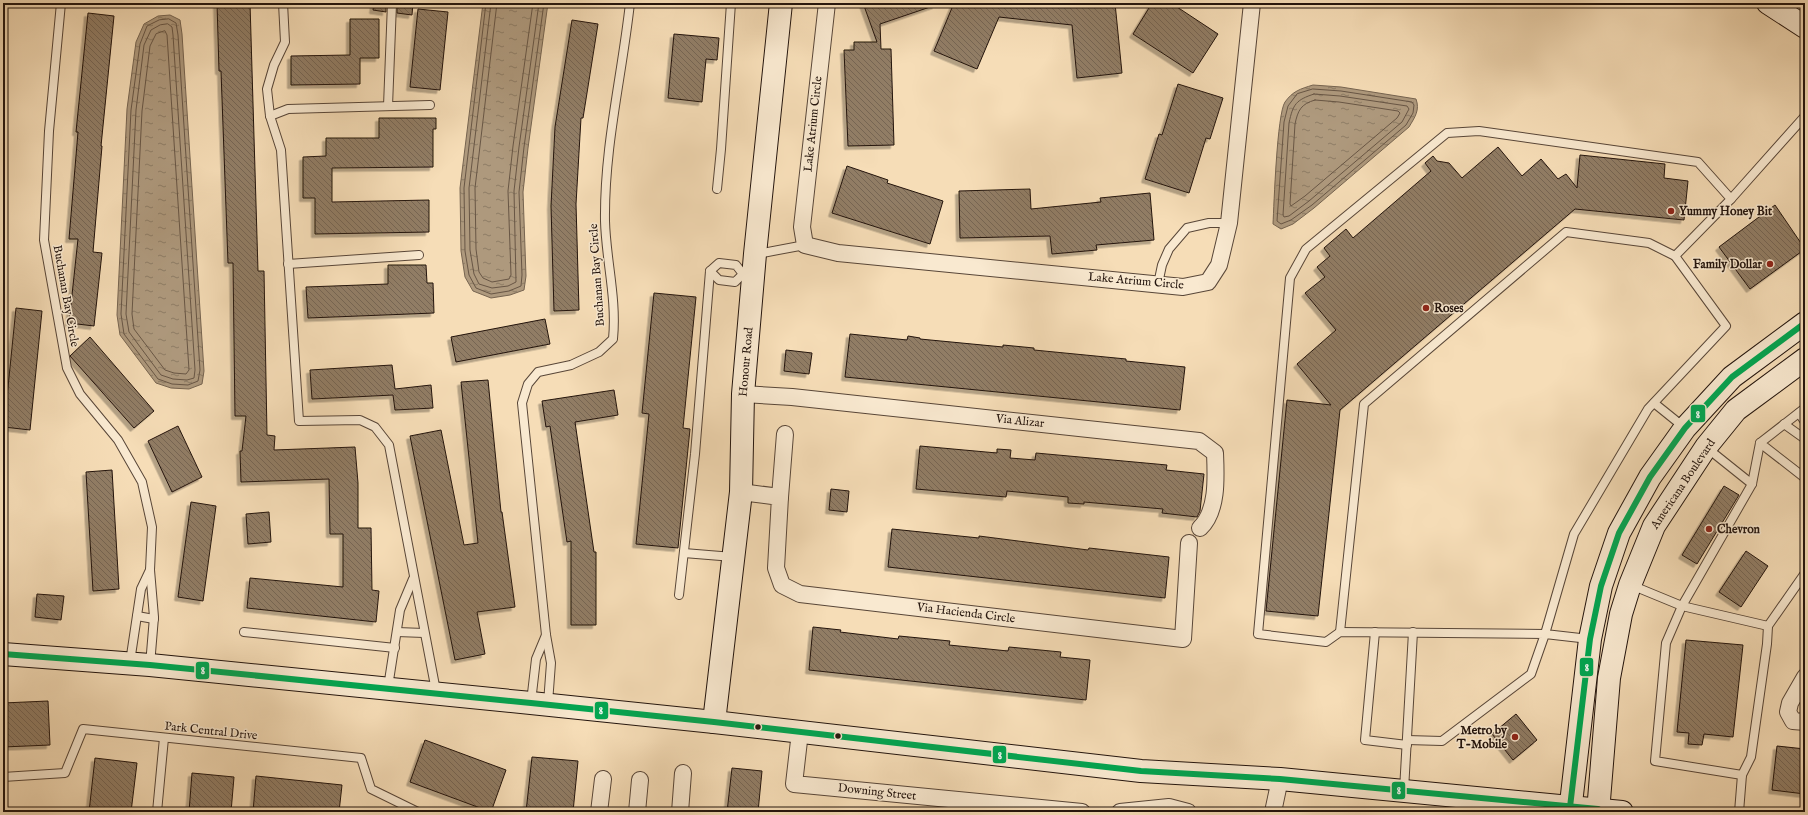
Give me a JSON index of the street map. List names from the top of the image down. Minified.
{"streets":{"street":["Lake Atrium Circle","Honour Road","Via Alizar","Americana Boulevard","Via Hacienda Circle","Downing Street"],"lane":["Buchanan Bay Circle","Park Central Drive"]},"crossings":[["Lake Atrium Circle","Honour Road"],["Honour Road","Via Alizar"]],"places":["Yummy Honey Bit","Family Dollar","Roses","Chevron","Metro by T-Mobile"],"lines":["transit line 8"]}
